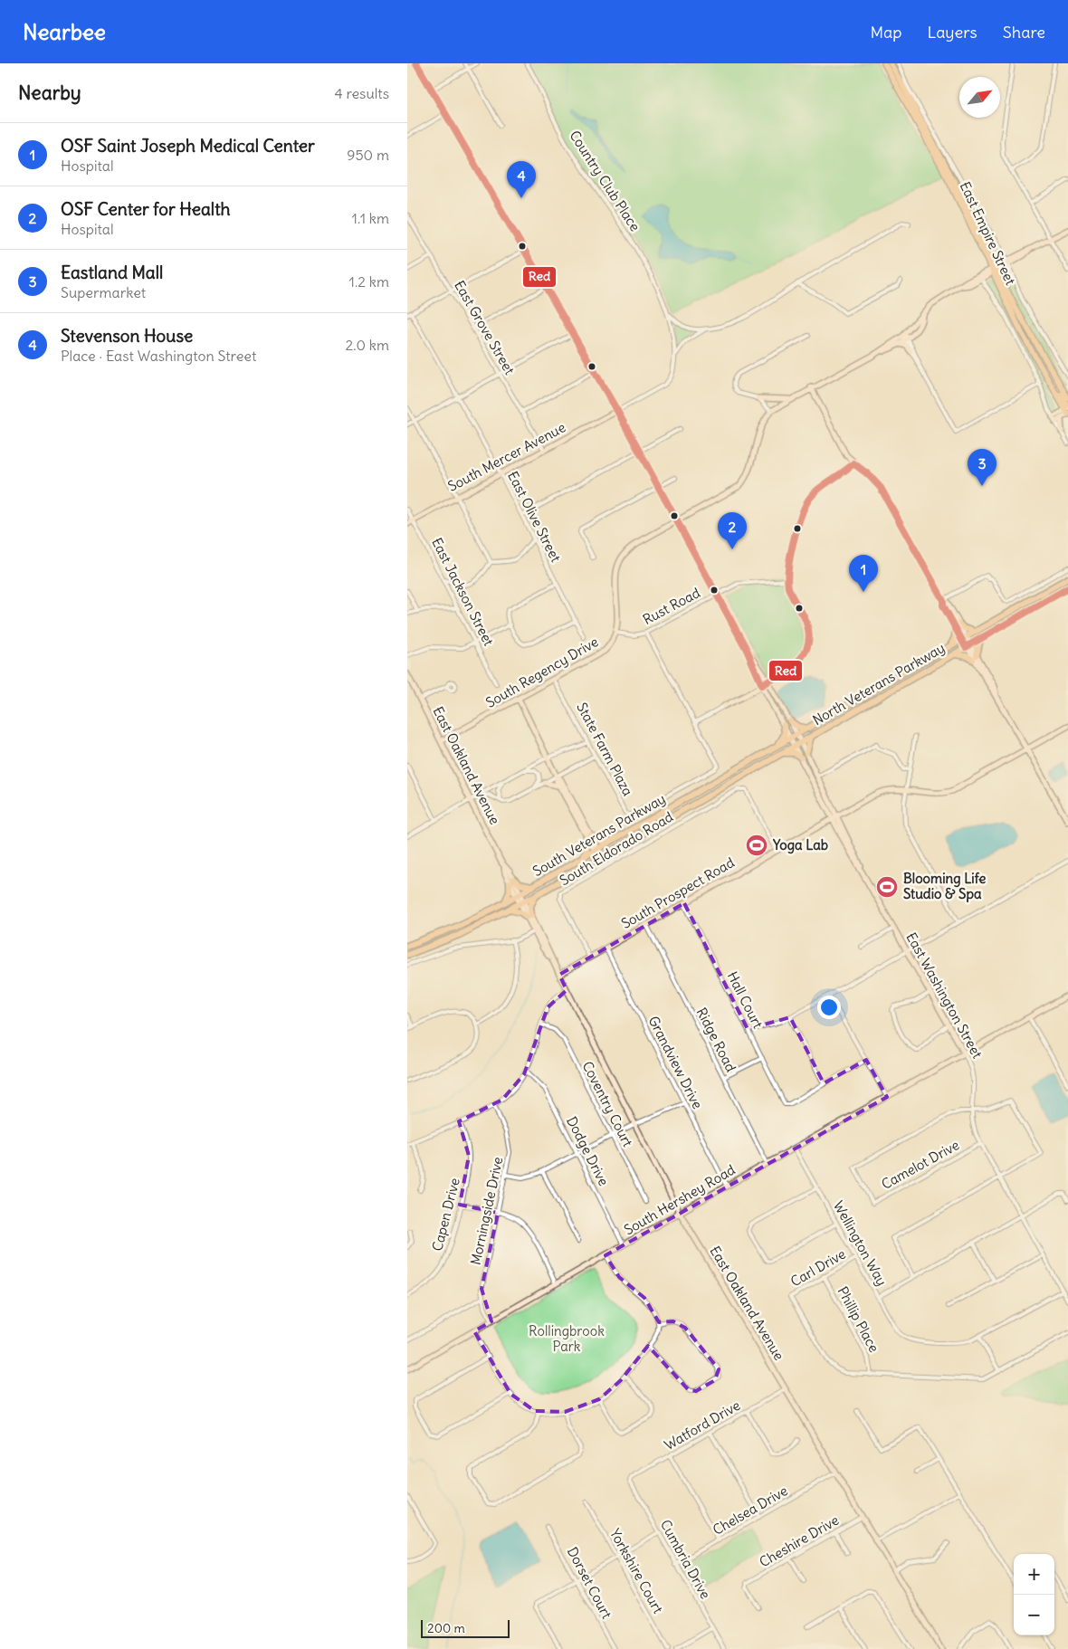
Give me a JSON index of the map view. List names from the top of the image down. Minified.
{"streets":{"highway":["North Veterans Parkway","South Veterans Parkway"],"main road":["East Empire Street","South Mercer Avenue","South Regency Drive","East Oakland Avenue","South Prospect Road","East Washington Street","South Hershey Road"],"street":["Country Club Place","East Grove Street","East Olive Street","East Jackson Street","Rust Road","State Farm Plaza","South Eldorado Road","Hall Court","Ridge Road","Grandview Drive","Coventry Court","Dodge Drive","Camelot Drive","Morningside Drive","Capen Drive","Wellington Way","Carl Drive","Phillip Place","Watford Drive","Chelsea Drive","Cheshire Drive","Cumbria Drive","Yorkshire Court","Dorset Court"]},"crossings":[["Country Club Place","South Mercer Avenue"],["Country Club Place","East Washington Street"],["East Grove Street","South Mercer Avenue"],["South Mercer Avenue","East Olive Street"],["South Mercer Avenue","East Jackson Street"],["South Mercer Avenue","East Washington Street"],["Rust Road","South Regency Drive"],["Rust Road","State Farm Plaza"],["Rust Road","East Washington Street"],["South Regency Drive","State Farm Plaza"],["South Regency Drive","East Oakland Avenue"],["North Veterans Parkway","South Veterans Parkway"],["North Veterans Parkway","East Washington Street"],["East Oakland Avenue","South Veterans Parkway"],["East Oakland Avenue","South Prospect Road"],["East Oakland Avenue","South Hershey Road"],["East Oakland Avenue","Watford Drive"],["East Oakland Avenue","Chelsea Drive"],["East Oakland Avenue","Cheshire Drive"],["South Veterans Parkway","East Washington Street"],["South Eldorado Road","South Prospect Road"],["South Prospect Road","East Washington Street"],["South Prospect Road","Hall Court"],["South Prospect Road","Ridge Road"],["South Prospect Road","Grandview Drive"],["East Washington Street","Camelot Drive"],["East Washington Street","South Hershey Road"],["Ridge Road","South Hershey Road"],["Grandview Drive","South Hershey Road"],["Dodge Drive","South Hershey Road"],["South Hershey Road","Morningside Drive"],["South Hershey Road","Wellington Way"],["Wellington Way","Carl Drive"],["Carl Drive","Phillip Place"],["Watford Drive","Cumbria Drive"],["Chelsea Drive","Cumbria Drive"]],"parks":["Rollingbrook Park"],"places":{"sports":["Yoga Lab","Blooming Life Studio & Spa"]},"lines":["transit line Red"],"scale_bar":"200 m","north":"top right","page":{"header":"Nearbee","nav":["Map","Layers","Share"],"heading":["Nearby","4 results"],"list":[{"mark":"1","name":"OSF Saint Joseph Medical Center","note":"Hospital","value":"950 m"},{"mark":"2","name":"OSF Center for Health","note":"Hospital","value":"1.1 km"},{"mark":"3","name":"Eastland Mall","note":"Supermarket","value":"1.2 km"},{"mark":"4","name":"Stevenson House","note":"Place · East Washington Street","value":"2.0 km"}],"pins":["4","3","2","1"],"map_buttons":["+","−"],"scale":"200 m"}}
